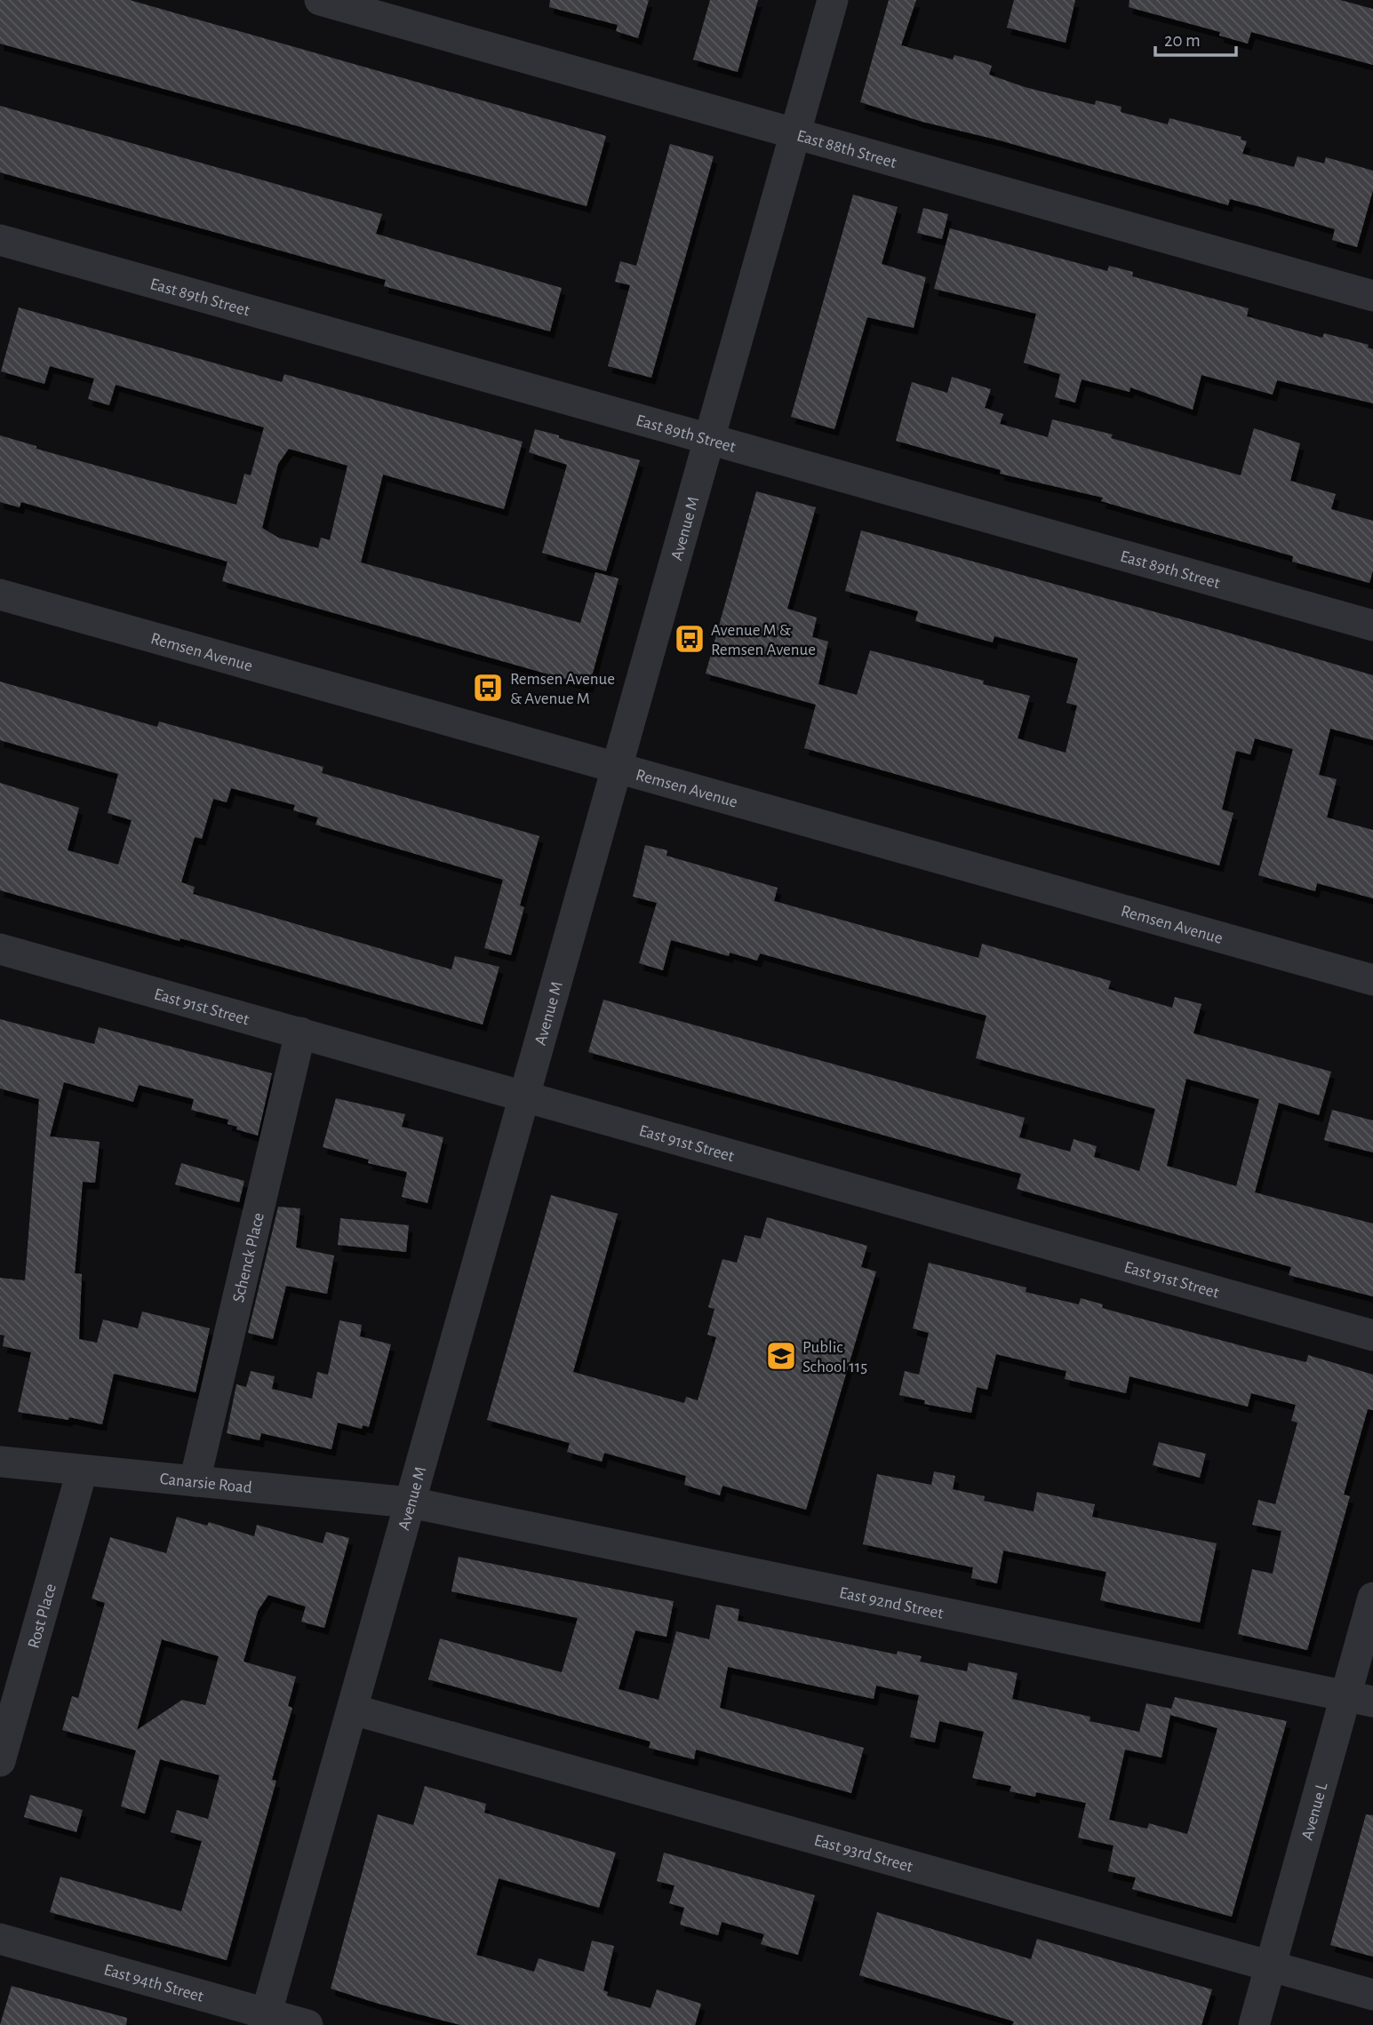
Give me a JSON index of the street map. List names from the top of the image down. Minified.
{"streets":{"street":["East 88th Street","East 89th Street","Avenue M","Remsen Avenue","East 91st Street","Schenck Place","Canarsie Road","East 92nd Street","Rost Place","Avenue L","East 93rd Street","East 94th Street"]},"crossings":[["East 88th Street","Avenue M"],["East 89th Street","Avenue M"],["Avenue M","Remsen Avenue"],["Avenue M","East 91st Street"],["Avenue M","Canarsie Road"],["Avenue M","East 92nd Street"],["Avenue M","East 93rd Street"],["Avenue M","East 94th Street"],["East 91st Street","Schenck Place"],["Schenck Place","Canarsie Road"],["Canarsie Road","East 92nd Street"],["Canarsie Road","Rost Place"],["East 92nd Street","Avenue L"],["Avenue L","East 93rd Street"]],"places":{"bus stop":["Avenue M & Remsen Avenue","Remsen Avenue & Avenue M"],"school or university":["Public School 115"]},"scale_bar":"20 m"}
